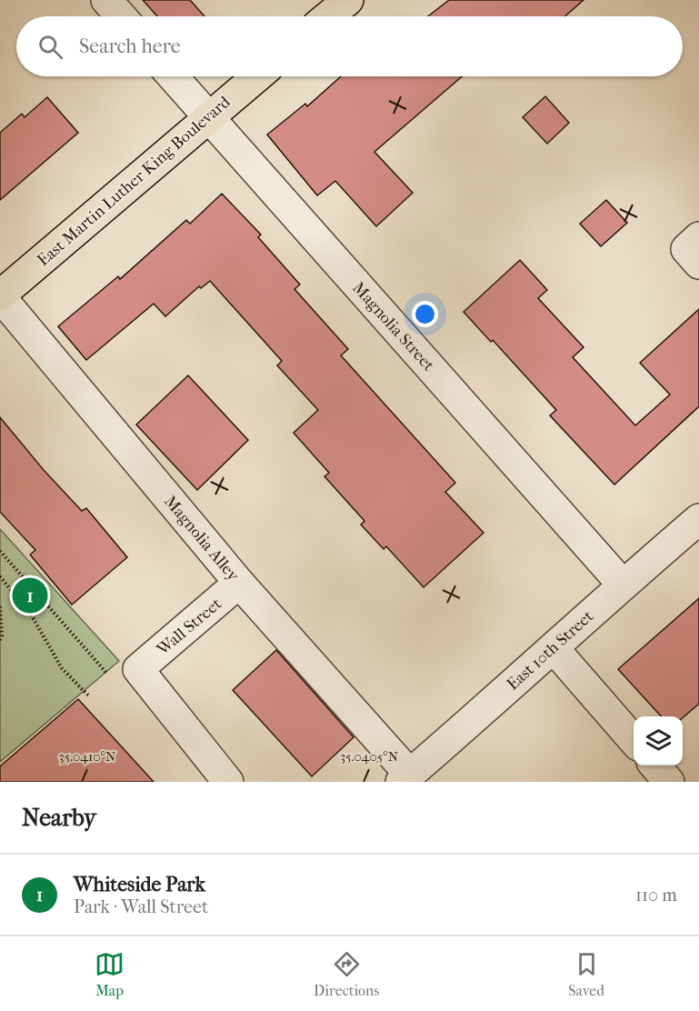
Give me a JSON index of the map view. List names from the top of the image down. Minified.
{"streets":{"main road":["East Martin Luther King Boulevard"],"street":["Magnolia Street","Magnolia Alley","Wall Street","East 10th Street"]},"crossings":[["East Martin Luther King Boulevard","Magnolia Street"],["East Martin Luther King Boulevard","Magnolia Alley"],["Magnolia Street","East 10th Street"],["Magnolia Alley","Wall Street"],["Magnolia Alley","East 10th Street"]],"page":{"search":"Search here","pins":"1","heading":"Nearby","list":[{"mark":"1","name":"Whiteside Park","note":"Park · Wall Street","value":"110 m"}],"nav":["Map","Directions","Saved"]},"coordinates":["35.0410°N","35.0405°N"]}
